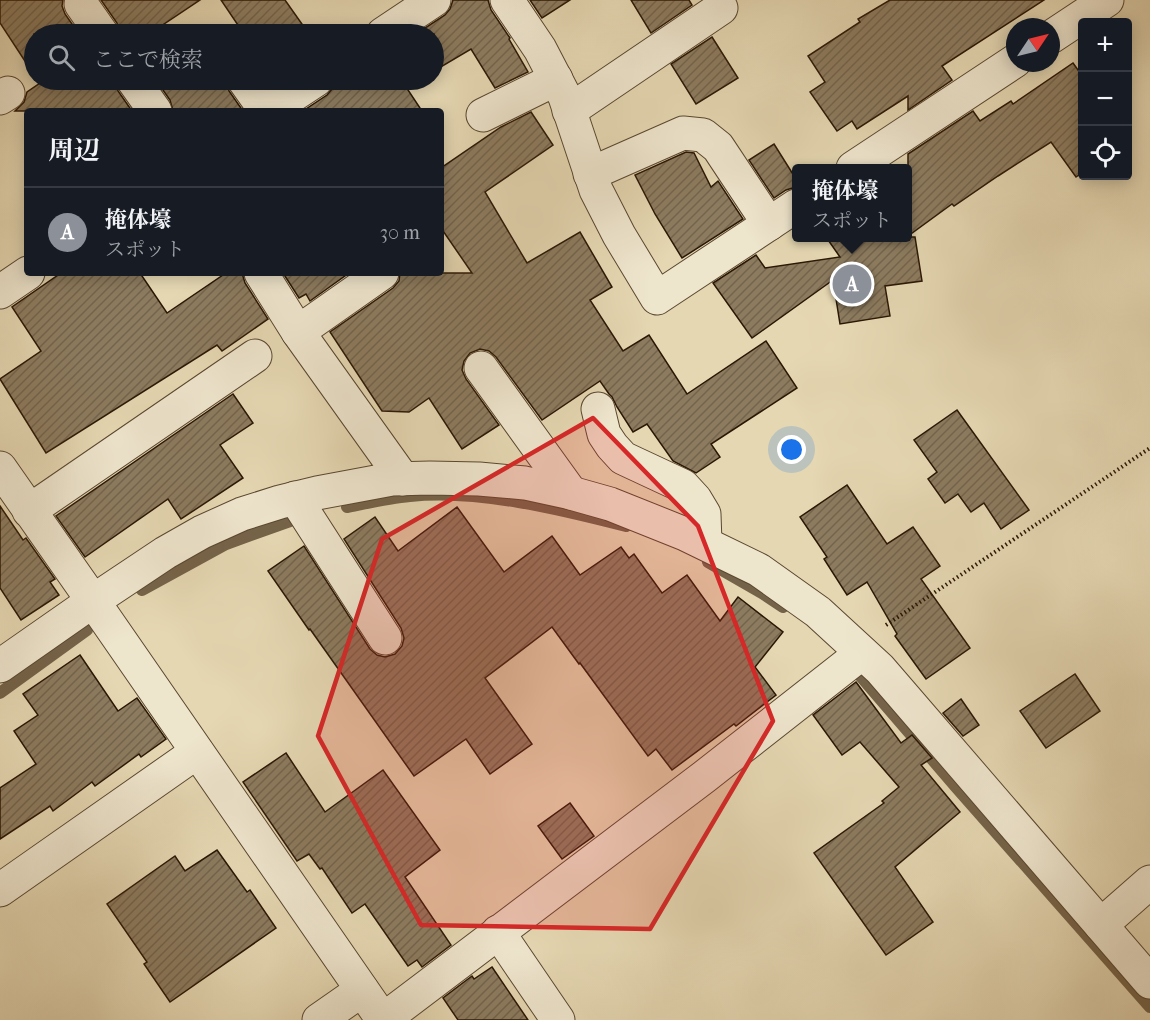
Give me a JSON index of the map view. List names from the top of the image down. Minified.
{"north":"top right","page":{"map_buttons":["+","−"],"search":"ここで検索","heading":"周辺","popup":["掩体壕","スポット"],"list":[{"mark":"A","name":"掩体壕","note":"スポット","value":"30 m"}],"pins":"A"}}
